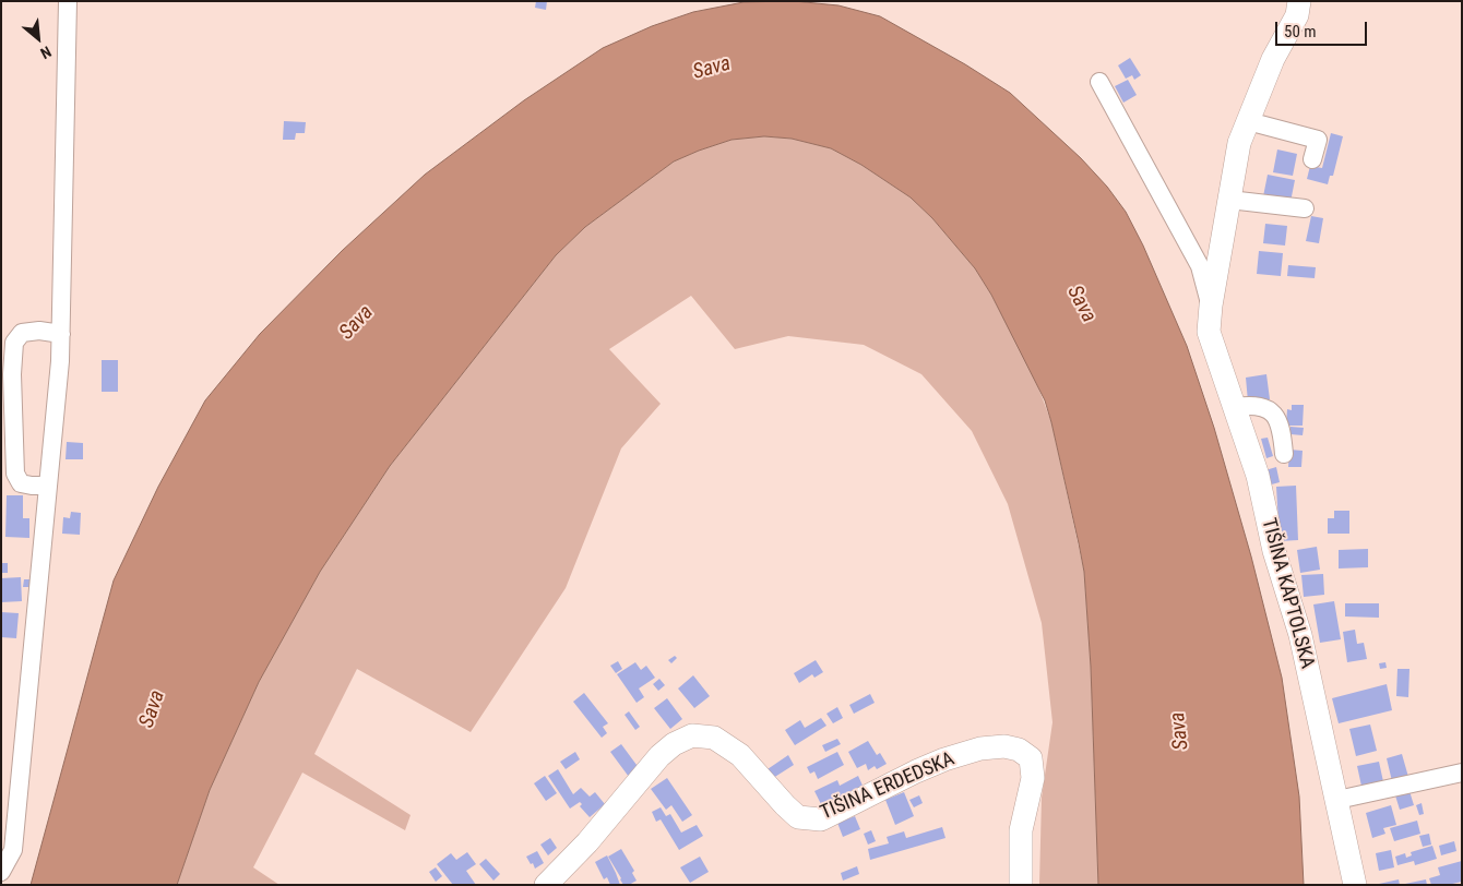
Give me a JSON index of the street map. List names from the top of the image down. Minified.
{"streets":{"main road":["TIŠINA KAPTOLSKA","TIŠINA ERDEDSKA"]},"water":["Sava"],"scale_bar":"50 m","north":"bottom right"}
